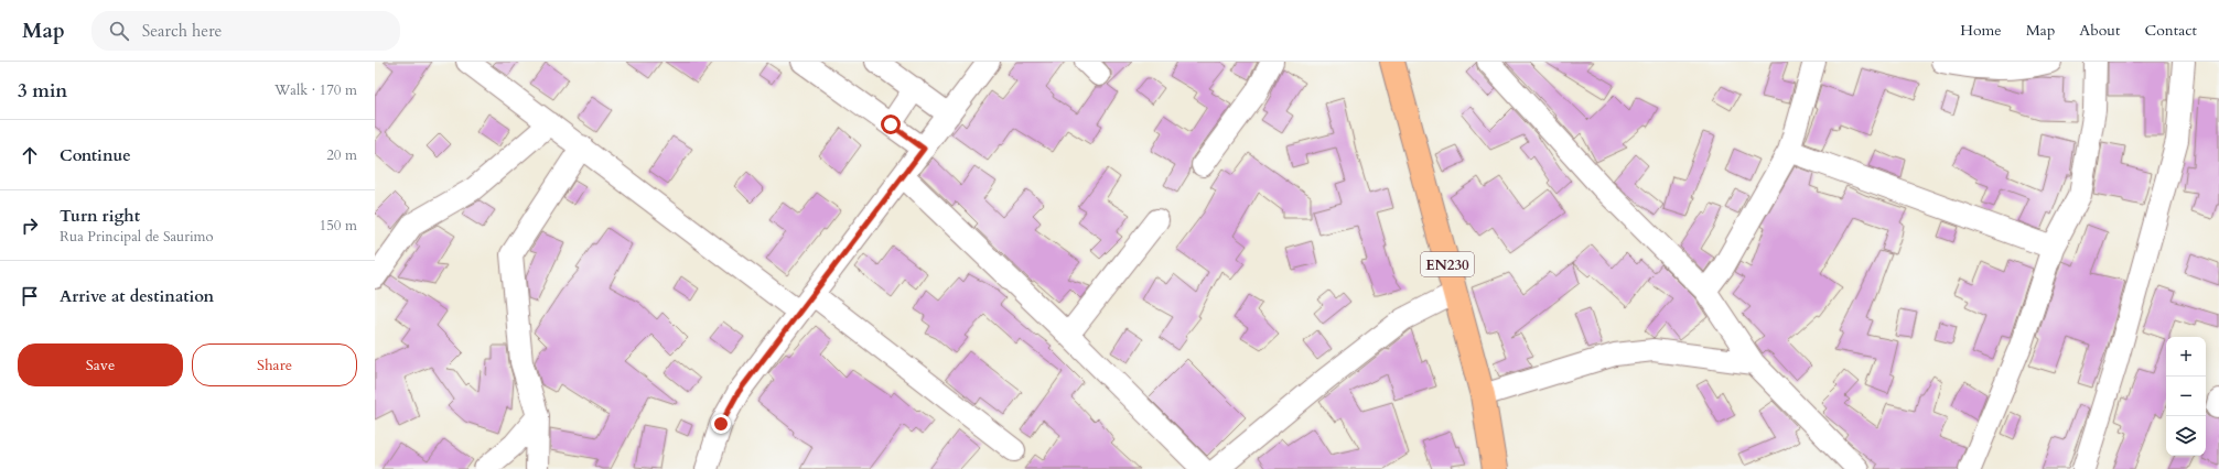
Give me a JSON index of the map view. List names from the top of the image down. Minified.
{"streets":{"main road":["EN230"]},"page":{"header":"Map","search":"Search here","nav":["Home","Map","About","Contact"],"heading":["3 min","Walk · 170 m"],"list":[["Continue","20 m"],["Turn right","Rua Principal de Saurimo","150 m"],"Arrive at destination"],"buttons":["Save","Share"],"map_buttons":["+","−"]}}
